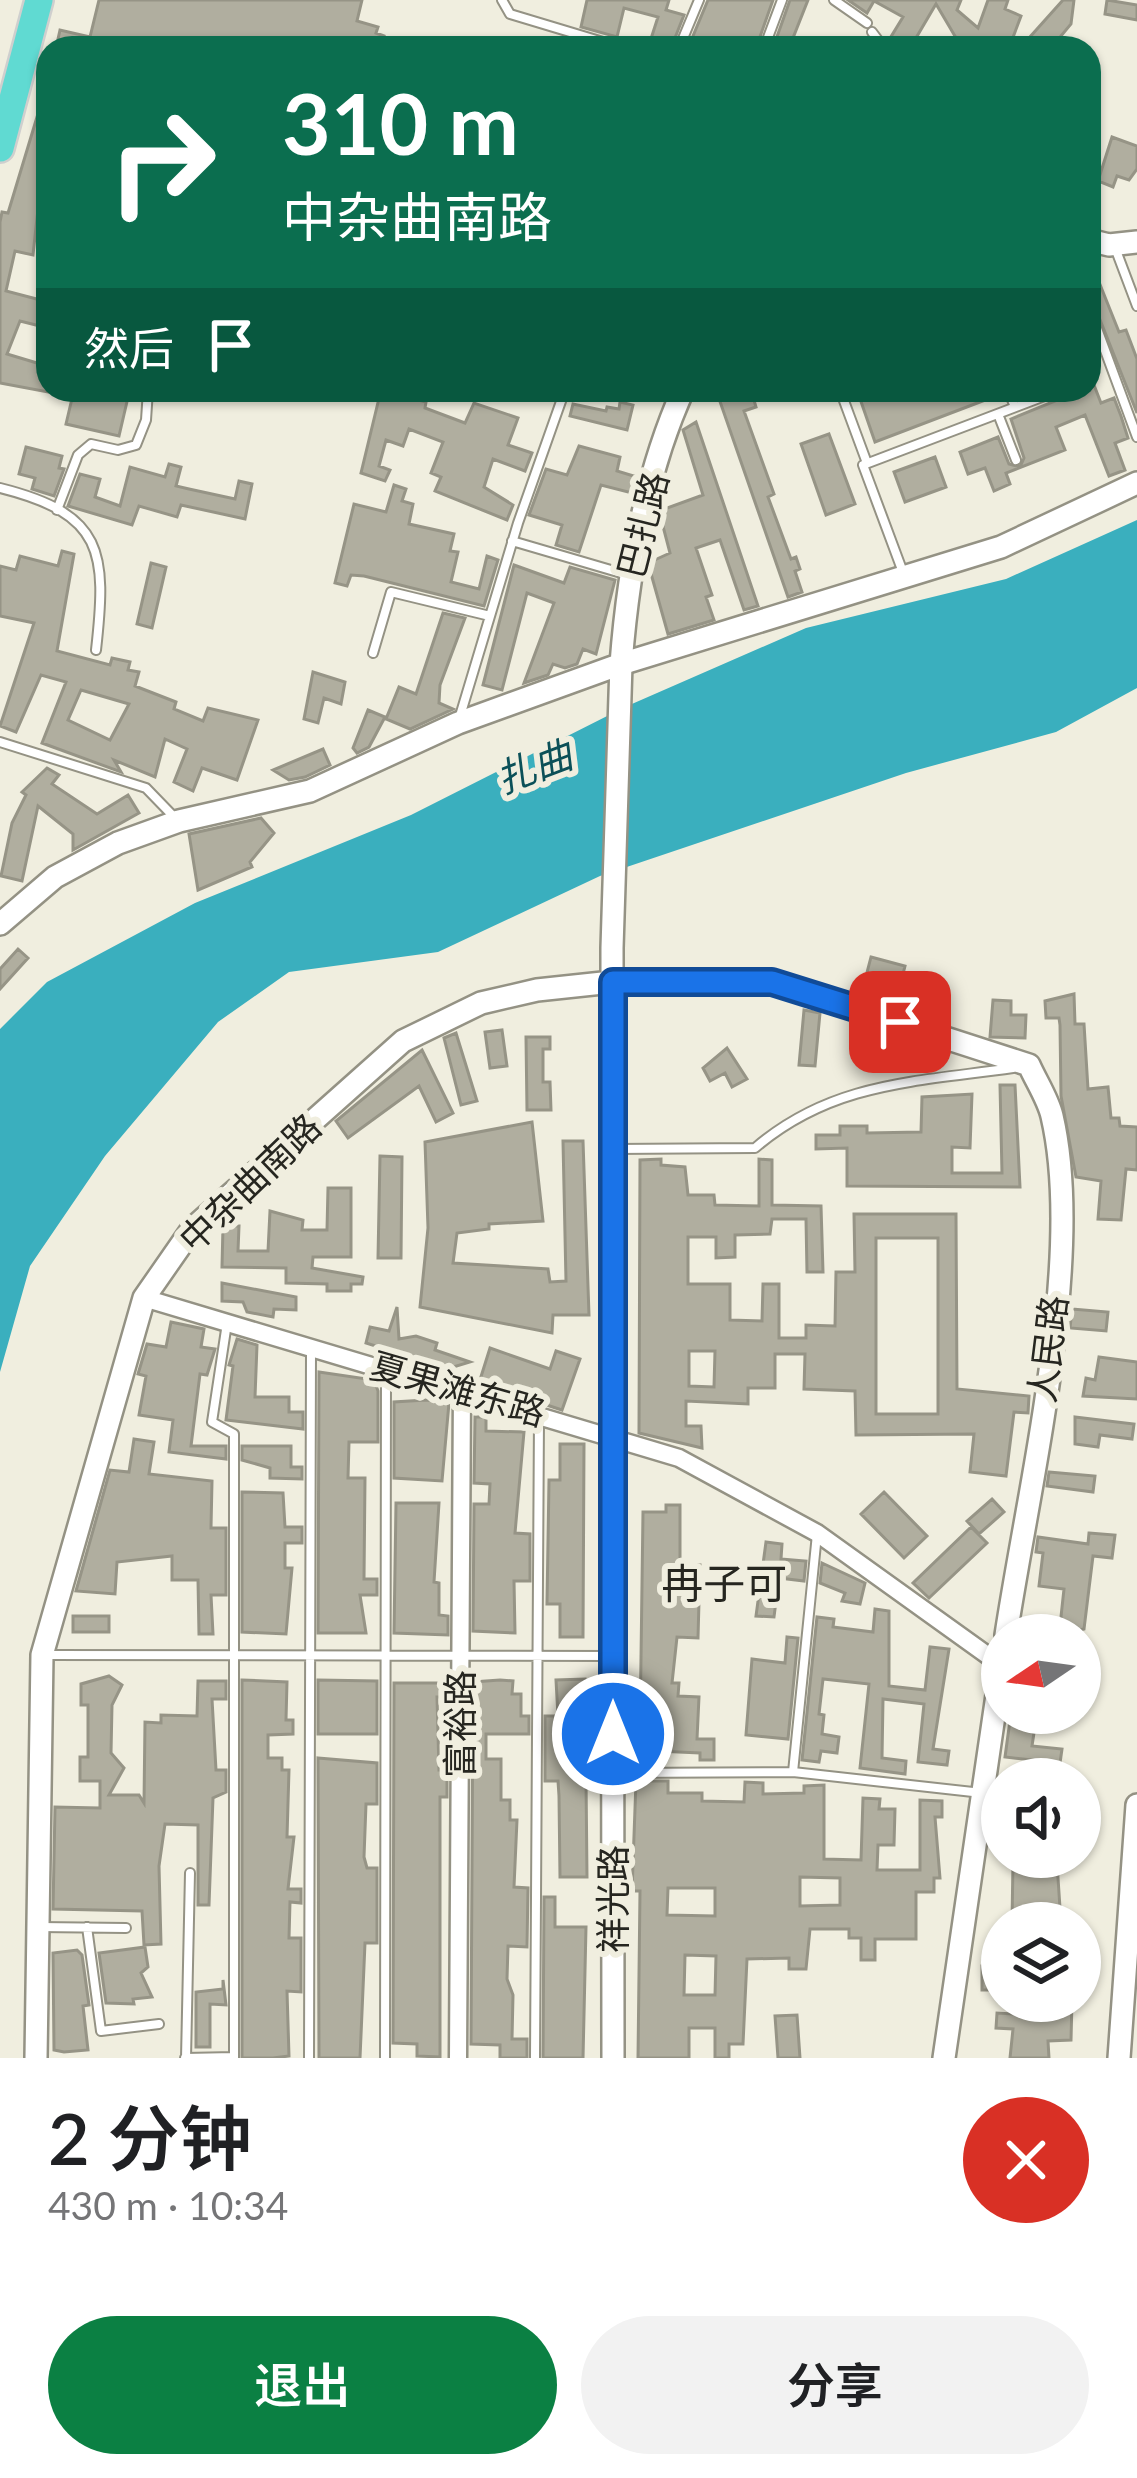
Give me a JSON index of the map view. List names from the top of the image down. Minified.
{"streets":{"street":["巴扎路","中杂曲南路","人民路","夏果滩东路","富裕路","祥光路"]},"crossings":[["巴扎路","祥光路"],["中杂曲南路","人民路"],["中杂曲南路","夏果滩东路"],["中杂曲南路","祥光路"],["夏果滩东路","富裕路"],["夏果滩东路","祥光路"]],"districts":["冉子可"],"water":["扎曲"],"north":"left","page":{"turn":["310 m","中杂曲南路"],"then":"然后","heading":["2 分钟","430 m · 10:34"],"buttons":["退出","分享"]}}
